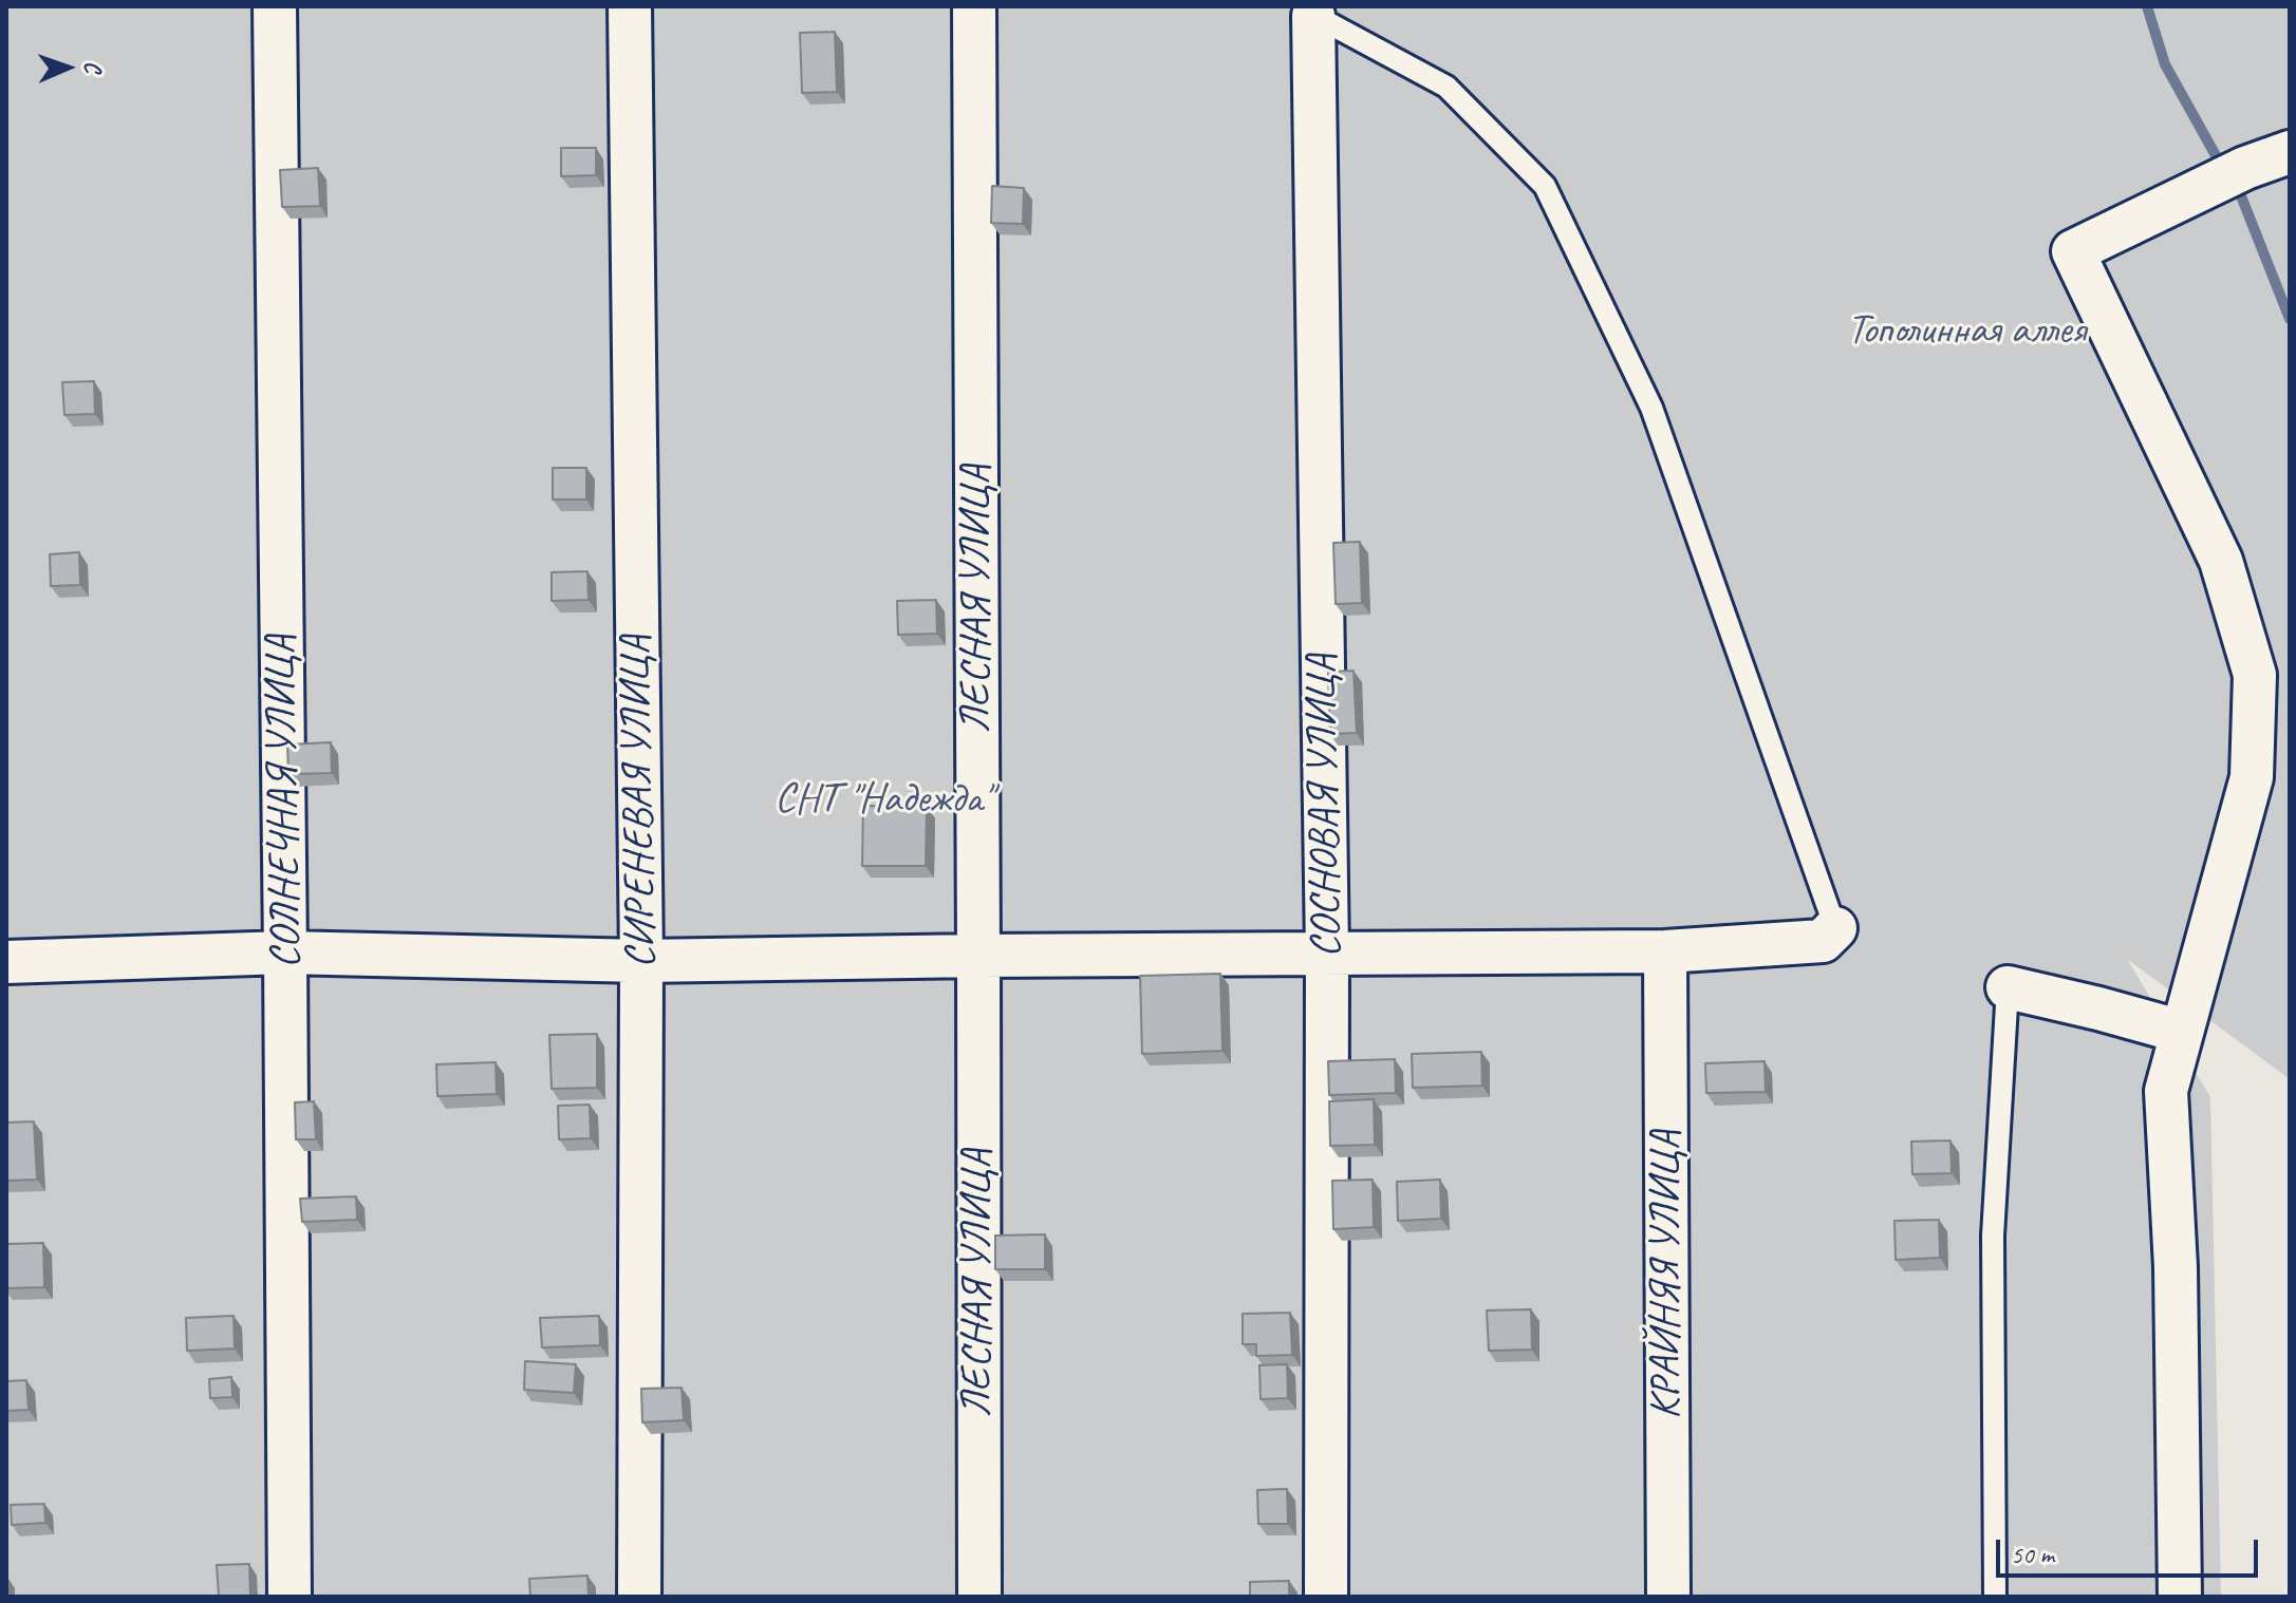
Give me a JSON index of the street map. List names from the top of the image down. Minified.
{"streets":{"street":["ЛЕСНАЯ УЛИЦА","СОЛНЕЧНАЯ УЛИЦА","СИРЕНЕВАЯ УЛИЦА","СОСНОВАЯ УЛИЦА","КРАЙНЯЯ УЛИЦА"]},"parks":["Тополинная аллея","СНТ \"Надежда\""],"scale_bar":"50 m","north":"right"}
